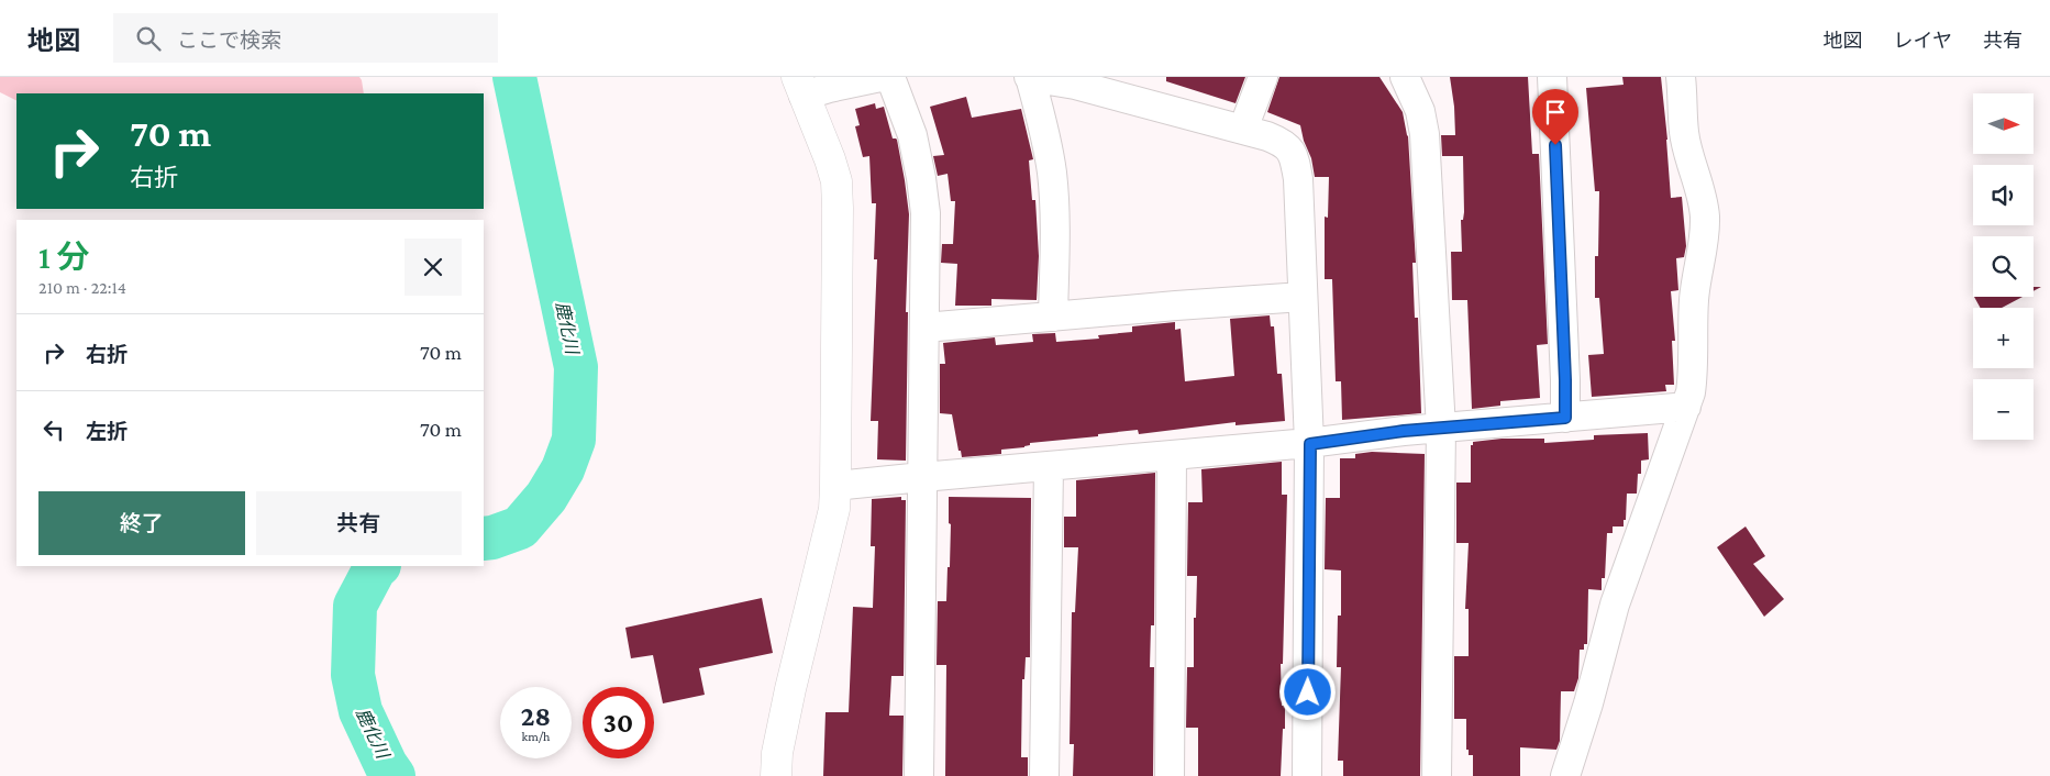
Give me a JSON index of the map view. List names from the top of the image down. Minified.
{"water":["鹿化川"],"north":"right","page":{"header":"地図","search":"ここで検索","nav":["地図","レイヤ","共有"],"map_buttons":["+","−"],"turn":["70 m","右折"],"heading":["1 分","210 m · 22:14"],"list":[{"name":"右折","value":"70 m"},{"name":"左折","value":"70 m"}],"buttons":["終了","共有"],"speed":"28 km/h","limit":"30"}}
